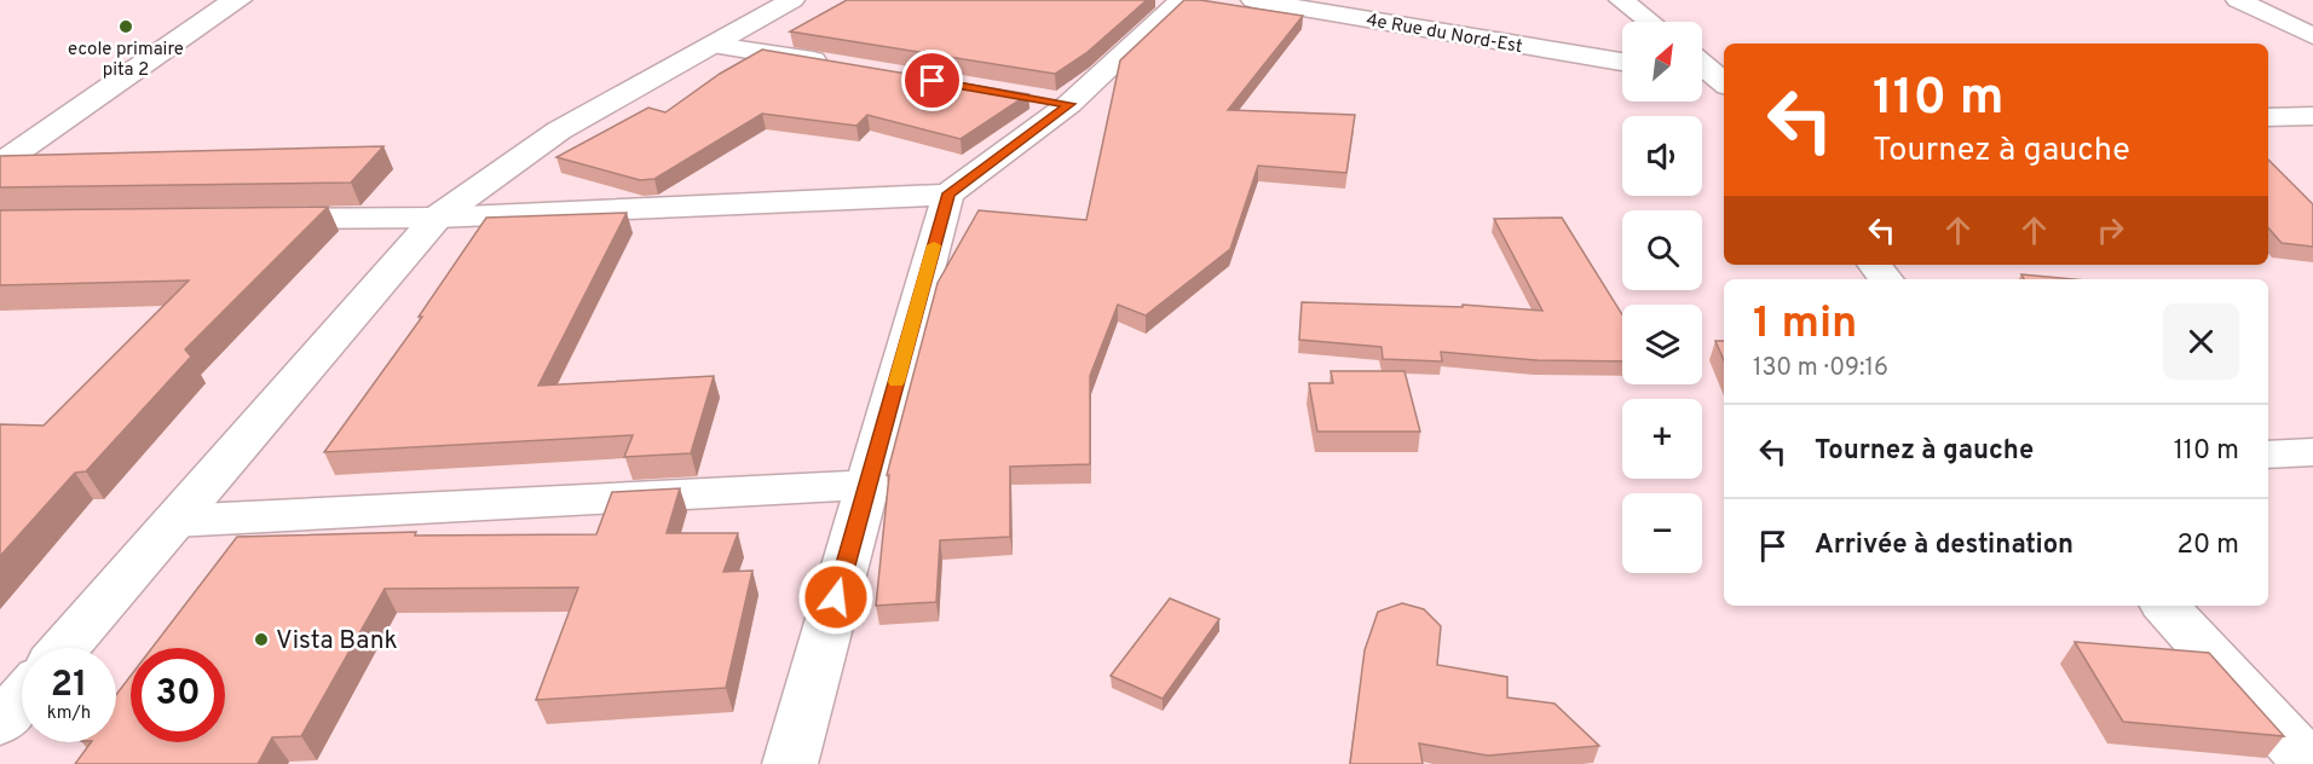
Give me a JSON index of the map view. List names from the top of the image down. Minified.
{"streets":{"main road":["4e Rue du Nord-Est"]},"places":["ecole primaire pita 2","Vista Bank"],"north":"top right","page":{"map_buttons":["+","−"],"turn":["110 m","Tournez à gauche"],"heading":["1 min","130 m · 09:16"],"list":[{"name":"Tournez à gauche","value":"110 m"},{"name":"Arrivée à destination","value":"20 m"}],"speed":"21 km/h","limit":"30"}}
